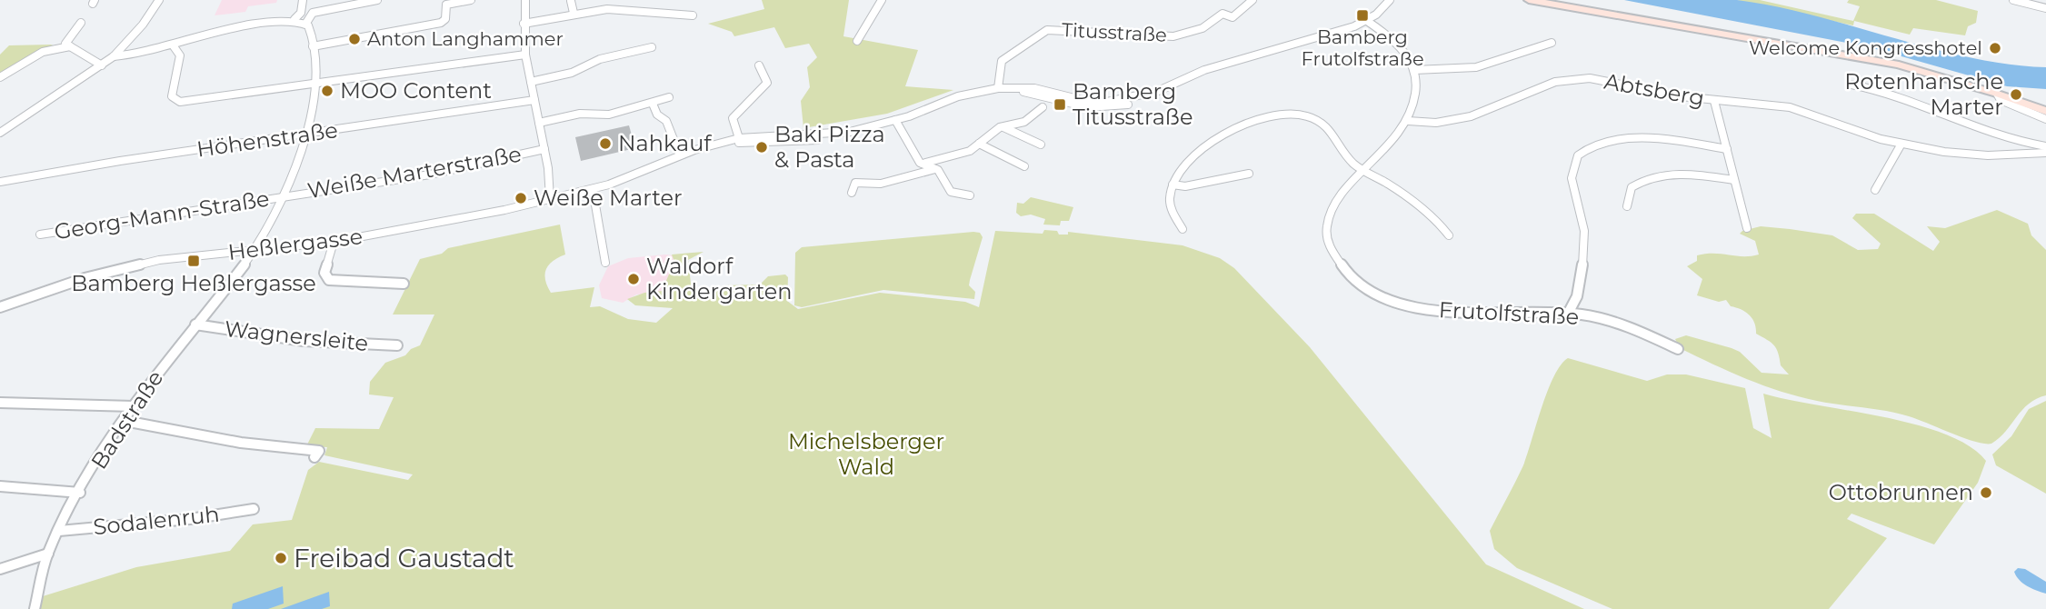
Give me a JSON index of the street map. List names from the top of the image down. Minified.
{"streets":{"street":["Titusstraße","Abtsberg","Höhenstraße","Weiße Marterstraße","Georg-Mann-Straße","Heßlergasse","Frutolfstraße","Wagnersleite","Badstraße","Sodalenruh"]},"crossings":[["Abtsberg","Frutolfstraße"],["Höhenstraße","Badstraße"],["Weiße Marterstraße","Georg-Mann-Straße"],["Weiße Marterstraße","Badstraße"],["Georg-Mann-Straße","Badstraße"],["Heßlergasse","Badstraße"],["Wagnersleite","Badstraße"],["Badstraße","Sodalenruh"]],"parks":["Michelsberger Wald"],"places":{"transit":["Bamberg Frutolfstraße","Bamberg Titusstraße","Bamberg Heßlergasse"],"other":["Anton Langhammer","Welcome Kongresshotel","MOO Content","Rotenhansche Marter","Nahkauf","Baki Pizza & Pasta","Weiße Marter","Waldorf Kindergarten","Ottobrunnen","Freibad Gaustadt"]}}
